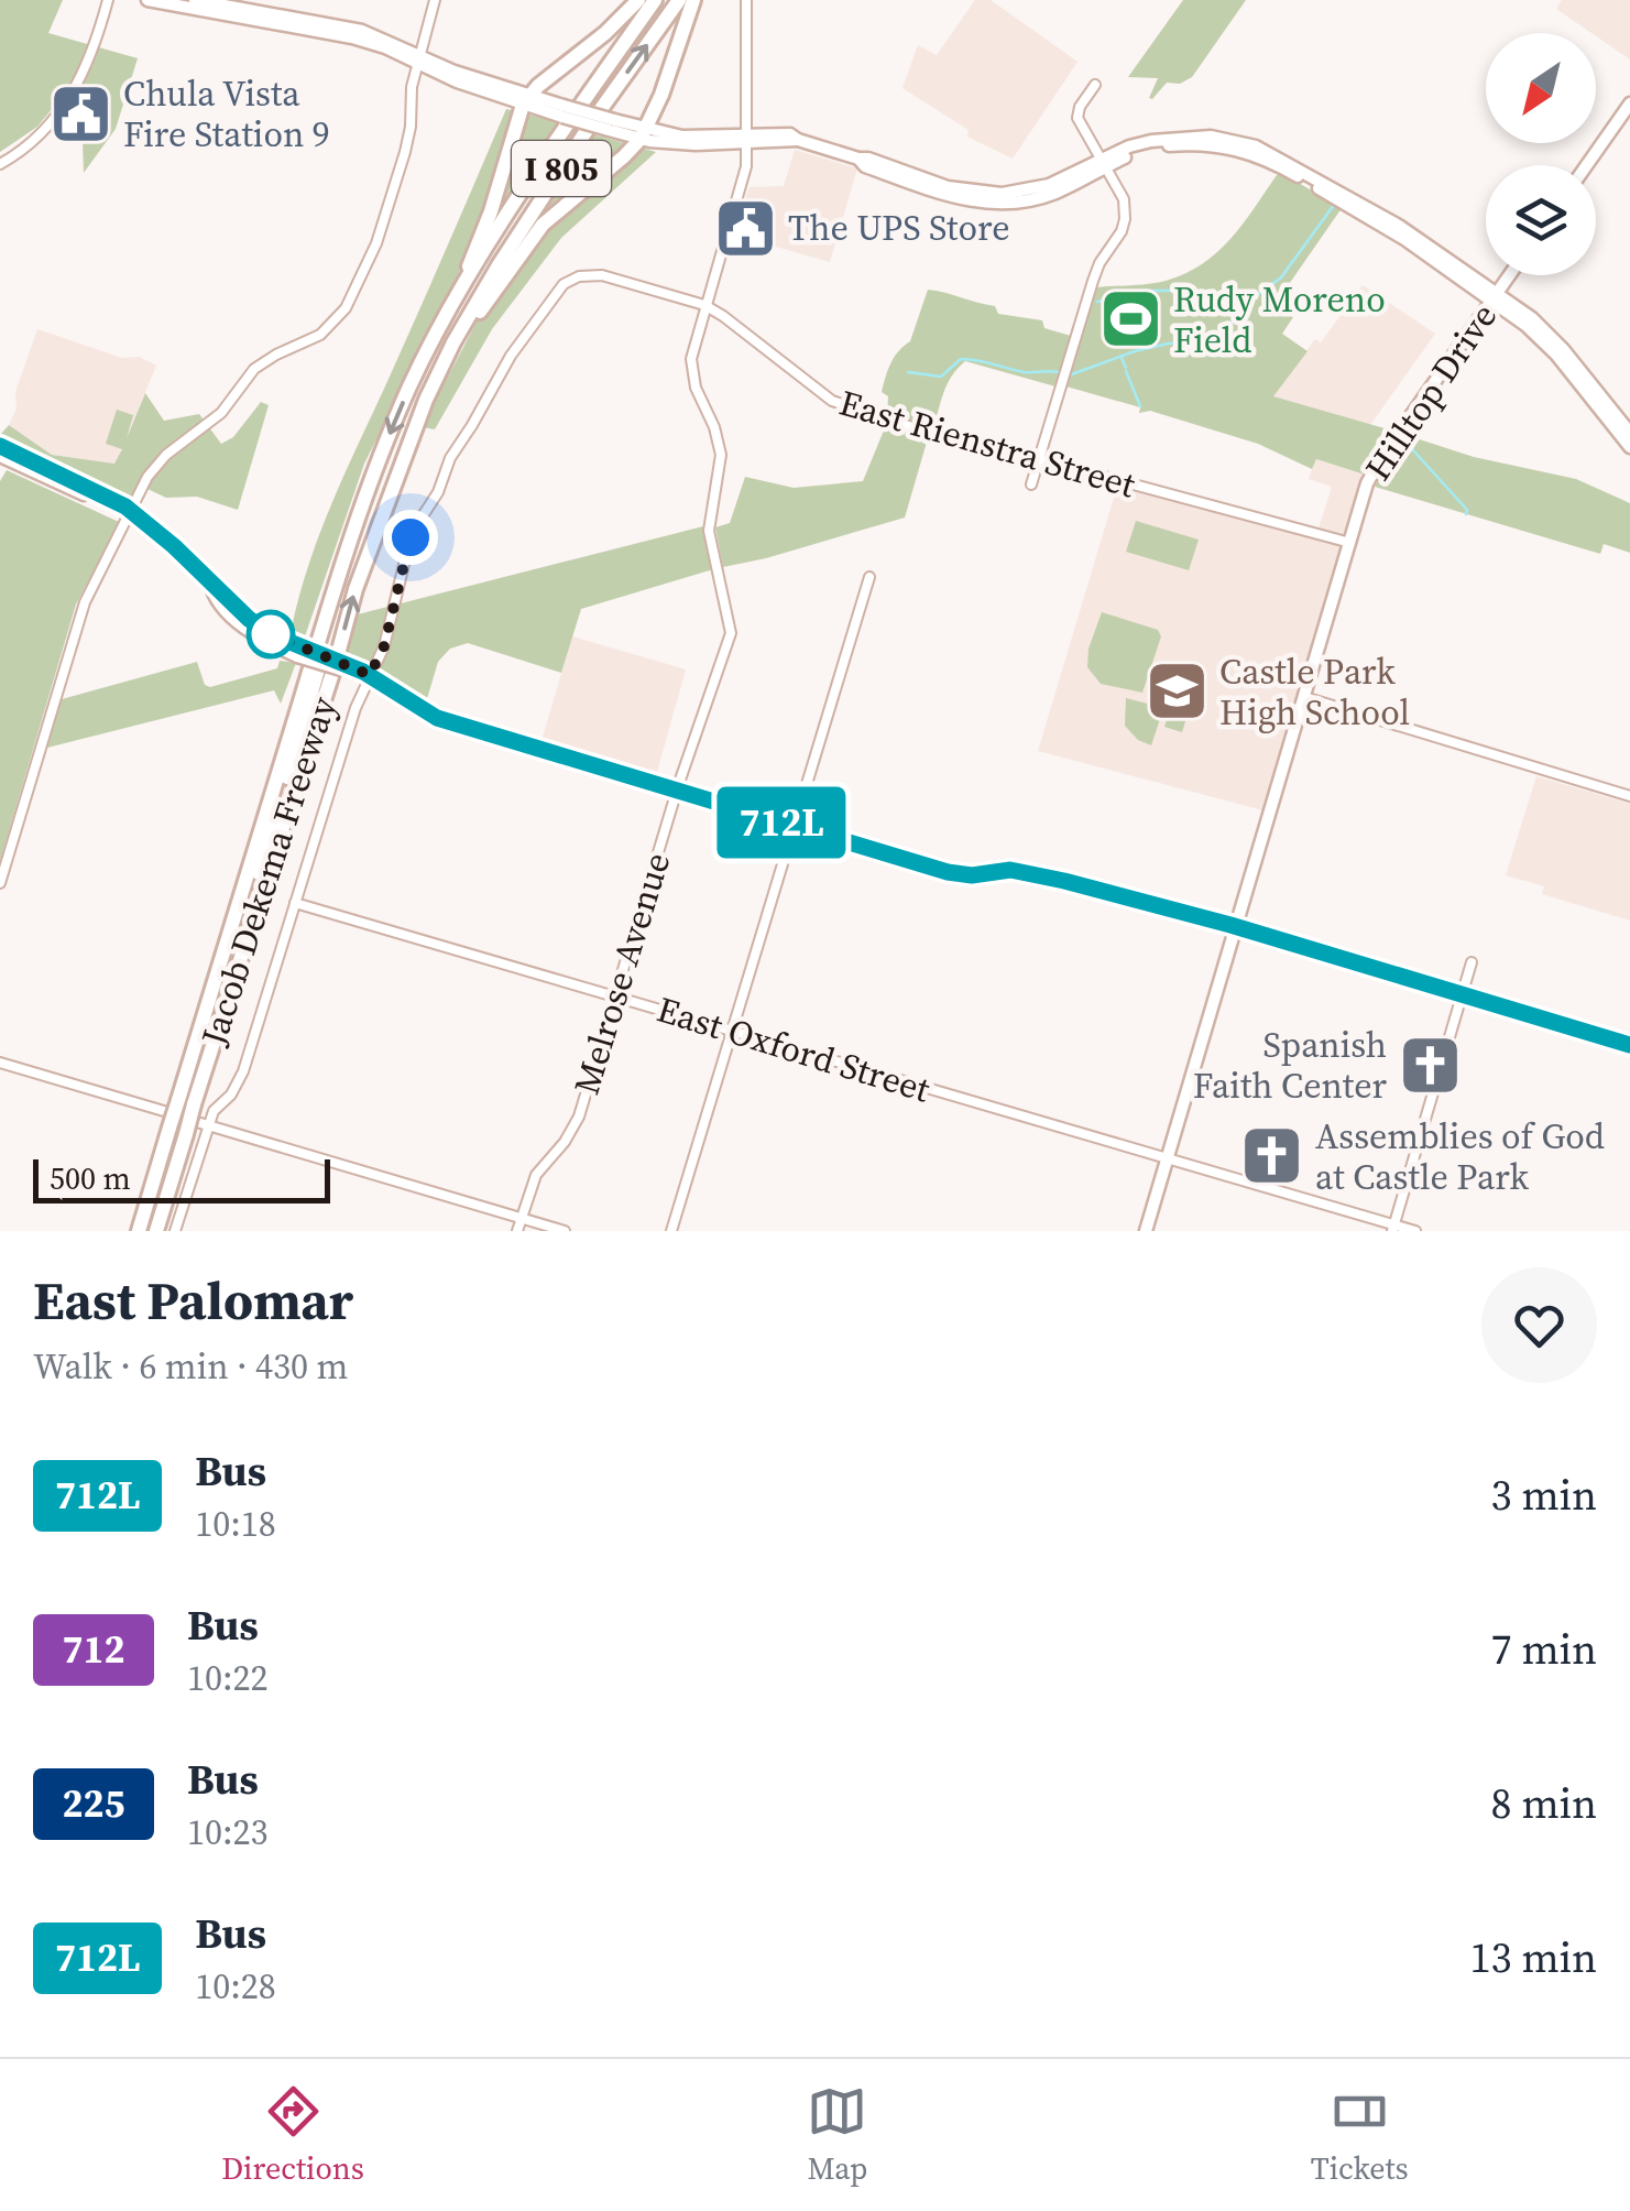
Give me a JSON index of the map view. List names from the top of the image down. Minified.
{"streets":{"highway":["I 805","Jacob Dekema Freeway"],"main road":["Hilltop Drive"],"street":["East Rienstra Street","Melrose Avenue","East Oxford Street"]},"crossings":[["Hilltop Drive","East Rienstra Street"],["Hilltop Drive","East Oxford Street"],["East Rienstra Street","Melrose Avenue"],["Melrose Avenue","East Oxford Street"]],"places":{"public building":["Chula Vista Fire Station 9","The UPS Store"],"sports":["Rudy Moreno Field"],"school or university":["Castle Park High School"],"church":["Spanish Faith Center","Assemblies of God at Castle Park"]},"lines":["bus line 712L"],"scale_bar":"500 m","north":"bottom left","page":{"on_map":"712L","scale":"500 m","heading":["East Palomar","Walk · 6 min · 430 m"],"list":[{"mark":"712L","name":"Bus","note":"10:18","value":"3 min"},{"mark":"712","name":"Bus","note":"10:22","value":"7 min"},{"mark":"225","name":"Bus","note":"10:23","value":"8 min"},{"mark":"712L","name":"Bus","note":"10:28","value":"13 min"}],"tabs":["Directions","Map","Tickets"]}}
